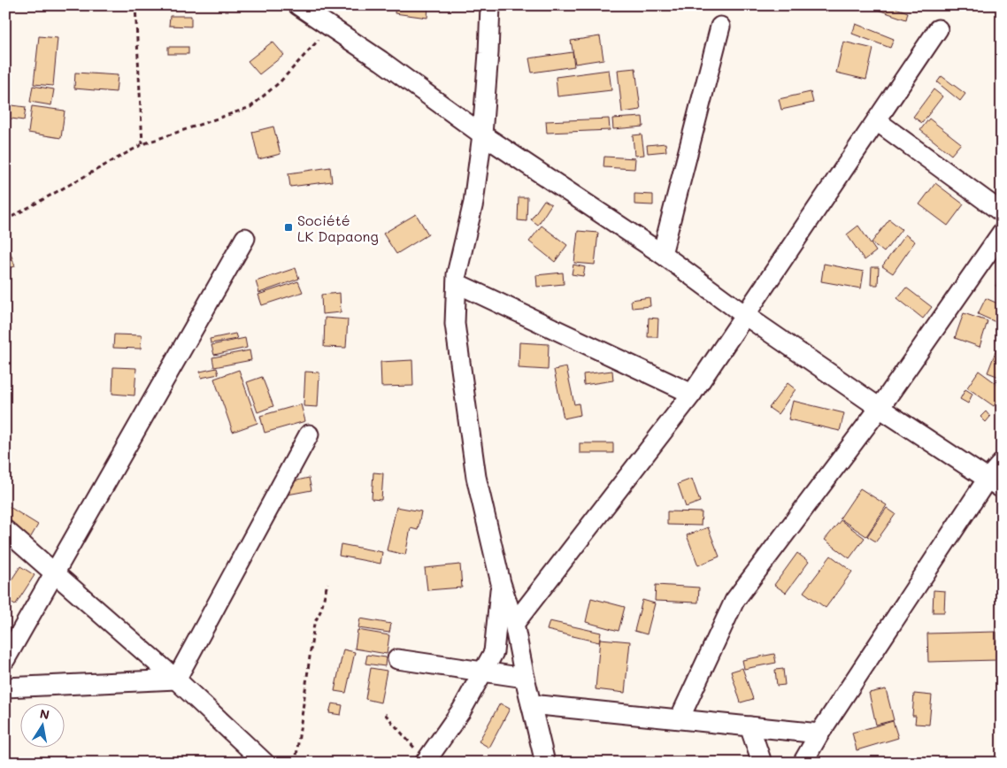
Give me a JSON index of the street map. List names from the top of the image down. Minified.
{"places":{"transit":["Société LK Dapaong"]},"north":"top"}
